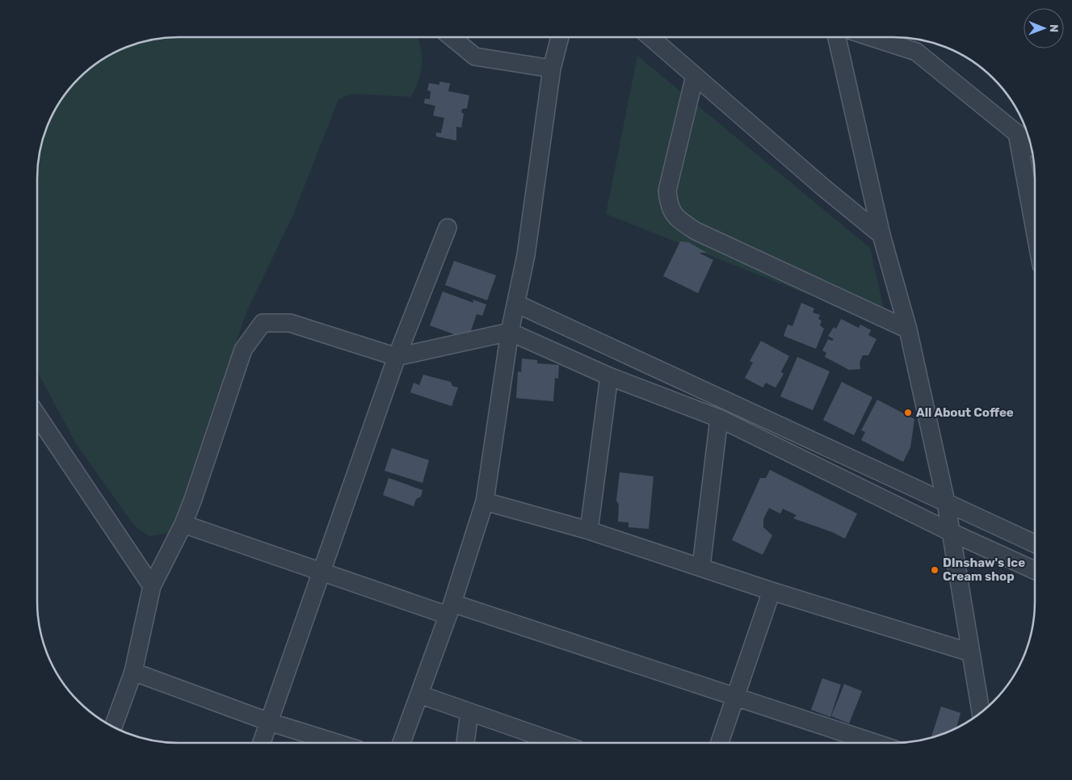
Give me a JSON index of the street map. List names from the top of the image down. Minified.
{"places":["All About Coffee","DInshaw's Ice Cream shop"],"north":"right"}
